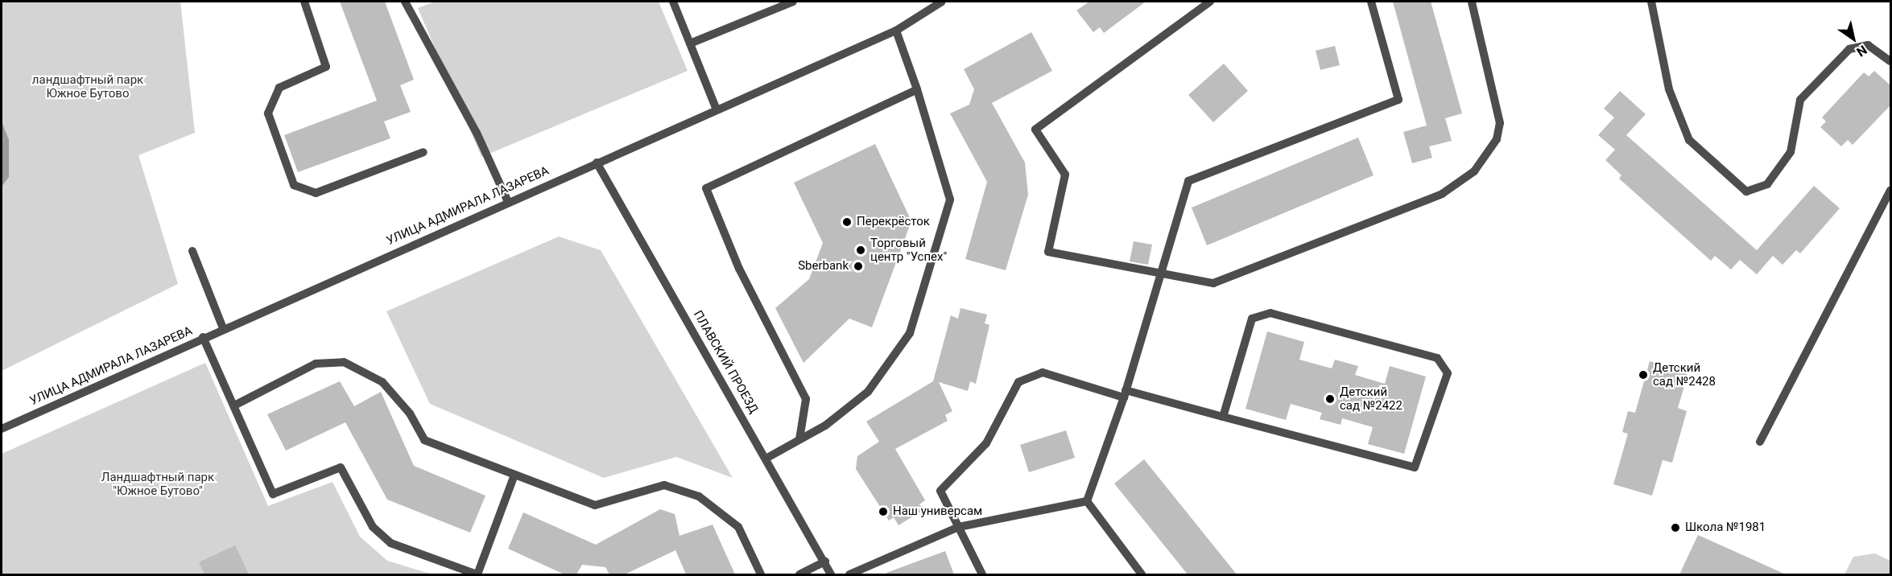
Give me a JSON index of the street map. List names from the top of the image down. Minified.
{"streets":{"street":["УЛИЦА АДМИРАЛА ЛАЗАРЕВА","ПЛАВСКИЙ ПРОЕЗД"]},"crossings":[["УЛИЦА АДМИРАЛА ЛАЗАРЕВА","ПЛАВСКИЙ ПРОЕЗД"]],"parks":["ландшафтный парк Южное Бутово","Ландшафтный парк \"Южное Бутово\""],"places":["Перекрёсток","Торговый центр \"Успех\"","Sberbank","Детский сад №2428","Детский сад №2422","Наш универсам","Школа №1981"],"north":"bottom right"}
